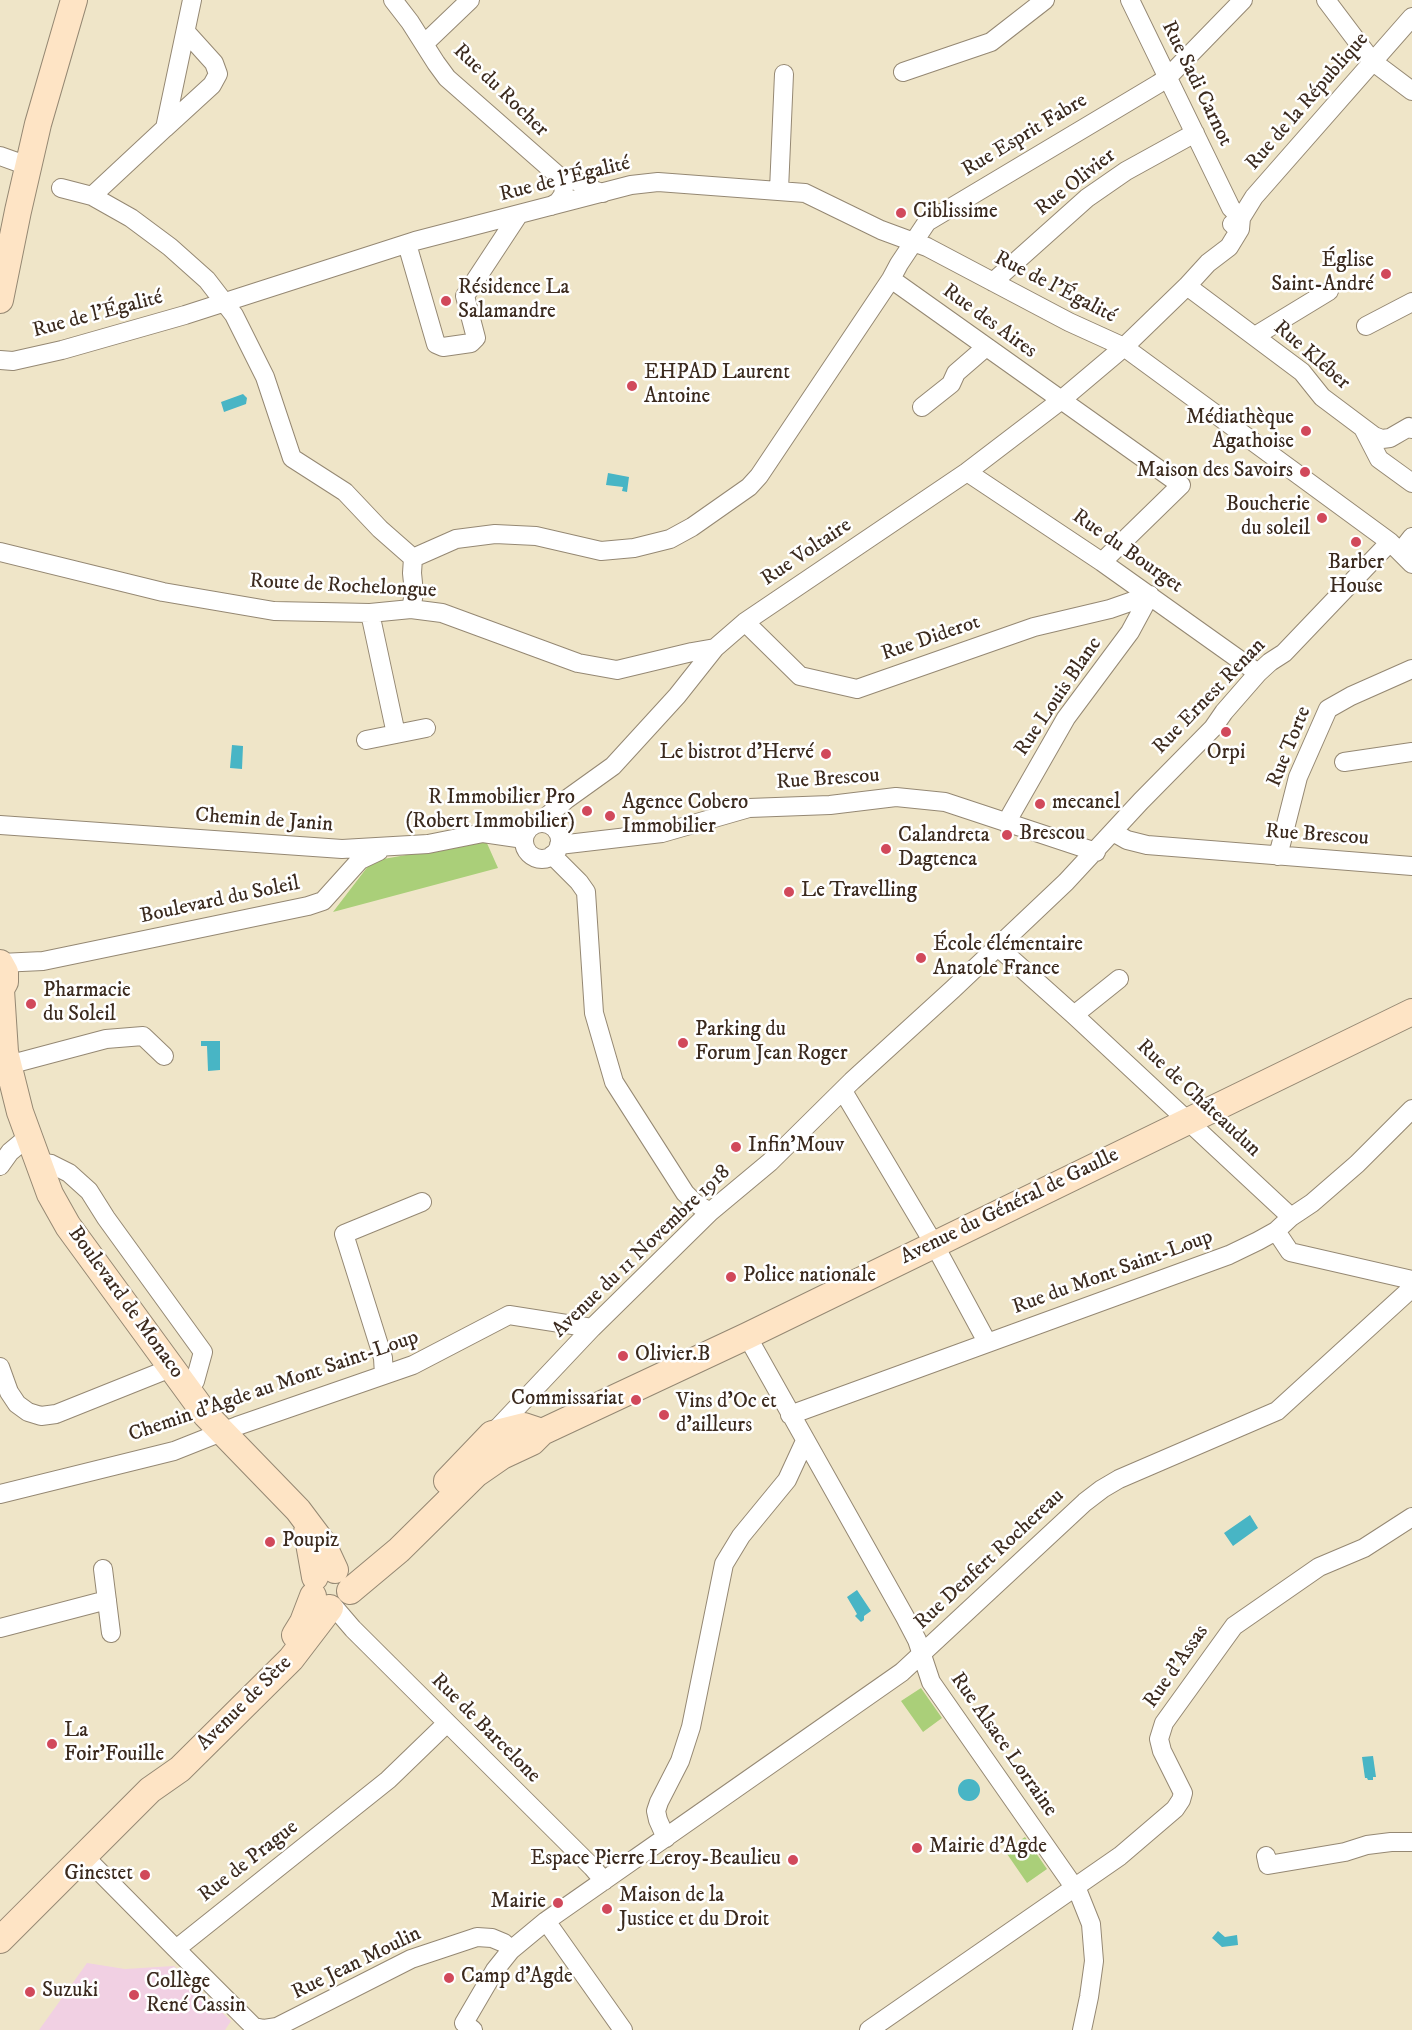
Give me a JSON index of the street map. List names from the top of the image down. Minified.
{"streets":{"main road":["Avenue du Général de Gaulle","Boulevard de Monaco","Avenue de Sète"],"street":["Rue Sadi Carnot","Rue du Rocher","Rue de la République","Rue Esprit Fabre","Rue de l'Égalité","Rue Olivier","Rue des Aires","Rue Kléber","Rue du Bourget","Rue Voltaire","Route de Rochelongue","Rue Diderot","Rue Louis Blanc","Rue Ernest Renan","Rue Torte","Rue Brescou","Chemin de Janin","Boulevard du Soleil","Rue de Châteaudun","Avenue du 11 Novembre 1918","Rue du Mont Saint-Loup","Chemin d'Agde au Mont Saint-Loup","Rue Denfert Rochereau","Rue d'Assas","Rue de Barcelone","Rue Alsace Lorraine","Rue de Prague","Rue Jean Moulin"]},"crossings":[["Rue Sadi Carnot","Rue de la République"],["Rue Sadi Carnot","Rue Esprit Fabre"],["Rue Sadi Carnot","Rue Olivier"],["Rue du Rocher","Rue de l'Égalité"],["Rue de la République","Rue de l'Égalité"],["Rue de la République","Rue Kléber"],["Rue de la République","Rue Voltaire"],["Rue Esprit Fabre","Rue de l'Égalité"],["Rue Esprit Fabre","Rue des Aires"],["Rue de l'Égalité","Rue Olivier"],["Rue de l'Égalité","Rue Voltaire"],["Rue de l'Égalité","Rue Ernest Renan"],["Rue des Aires","Rue du Bourget"],["Rue des Aires","Rue Voltaire"],["Rue du Bourget","Rue Voltaire"],["Rue du Bourget","Rue Diderot"],["Rue du Bourget","Rue Louis Blanc"],["Rue du Bourget","Rue Ernest Renan"],["Rue Voltaire","Route de Rochelongue"],["Rue Voltaire","Rue Diderot"],["Rue Voltaire","Rue Brescou"],["Rue Voltaire","Chemin de Janin"],["Rue Diderot","Rue Louis Blanc"],["Rue Louis Blanc","Rue Brescou"],["Rue Ernest Renan","Rue Brescou"],["Rue Ernest Renan","Avenue du 11 Novembre 1918"],["Rue Torte","Rue Brescou"],["Rue Brescou","Chemin de Janin"],["Rue Brescou","Avenue du 11 Novembre 1918"],["Chemin de Janin","Boulevard du Soleil"],["Boulevard du Soleil","Boulevard de Monaco"],["Rue de Châteaudun","Avenue du Général de Gaulle"],["Rue de Châteaudun","Avenue du 11 Novembre 1918"],["Rue de Châteaudun","Rue du Mont Saint-Loup"],["Avenue du Général de Gaulle","Avenue de Sète"],["Avenue du Général de Gaulle","Rue Alsace Lorraine"],["Avenue du 11 Novembre 1918","Chemin d'Agde au Mont Saint-Loup"],["Avenue du 11 Novembre 1918","Avenue de Sète"],["Rue du Mont Saint-Loup","Rue Alsace Lorraine"],["Boulevard de Monaco","Chemin d'Agde au Mont Saint-Loup"],["Boulevard de Monaco","Avenue de Sète"],["Boulevard de Monaco","Rue de Barcelone"],["Rue Denfert Rochereau","Rue de Barcelone"],["Rue Denfert Rochereau","Rue Alsace Lorraine"],["Rue Denfert Rochereau","Rue Jean Moulin"],["Rue d'Assas","Rue Alsace Lorraine"],["Avenue de Sète","Rue de Barcelone"],["Rue de Barcelone","Rue de Prague"]],"places":["Ciblissime","Église Saint-André","Résidence La Salamandre","EHPAD Laurent Antoine","Médiathèque Agathoise","Maison des Savoirs","Boucherie du soleil","Barber House","Orpi","Le bistrot d'Hervé","mecanel","R Immobilier Pro (Robert Immobilier)","Agence Cobero Immobilier","Brescou","Calandreta Dagtenca","Le Travelling","École élémentaire Anatole France","Pharmacie du Soleil","Parking du Forum Jean Roger","Infin'Mouv","Police nationale","Olivier.B","Commissariat","Vins d'Oc et d'ailleurs","Poupiz","La Foir'Fouille","Mairie d'Agde","Espace Pierre Leroy-Beaulieu","Ginestet","Mairie","Maison de la Justice et du Droit","Camp d'Agde","Suzuki","Collège René Cassin"]}
